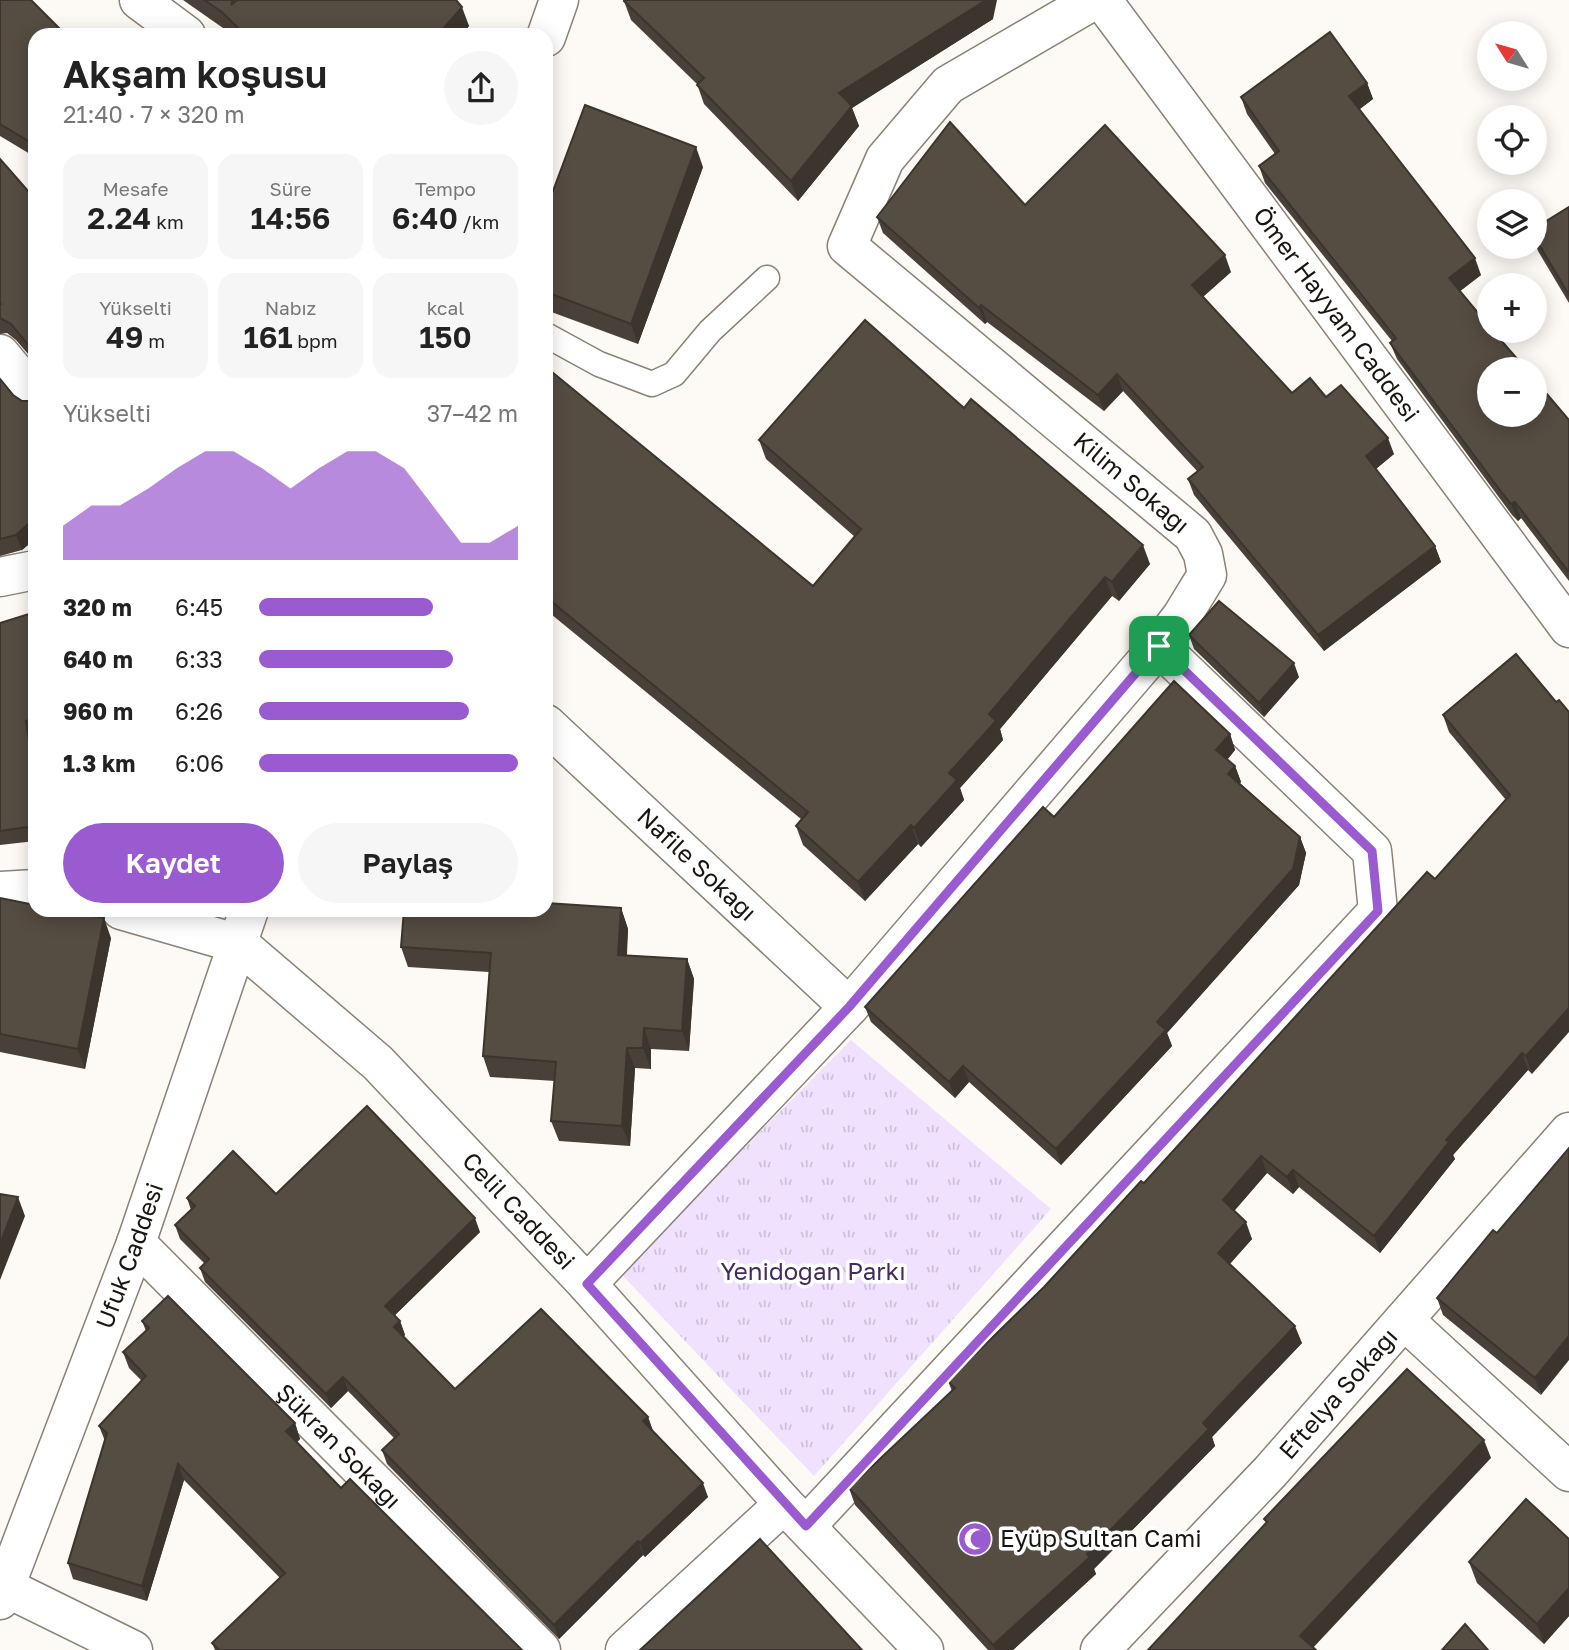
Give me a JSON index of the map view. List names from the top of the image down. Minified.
{"streets":{"street":["Ömer Hayyam Caddesi","Kilim Sokağı","Nafile Sokağı","Celil Caddesi","Ufuk Caddesi","Eftelya Sokağı","Şükran Sokağı"]},"crossings":[["Kilim Sokağı","Nafile Sokağı"],["Kilim Sokağı","Celil Caddesi"],["Celil Caddesi","Ufuk Caddesi"],["Ufuk Caddesi","Şükran Sokağı"]],"parks":["Yenidoğan Parkı"],"places":{"mosque":["Eyüp Sultan Cami"]},"north":"top left","page":{"map_buttons":["+","−"],"heading":["Akşam koşusu","21:40 · 7 × 320 m"],"stats":[["Mesafe","2.24 km"],["Süre","14:56"],["Tempo","6:40 /km"],["Yükselti","49 m"],["Nabız","161 bpm"],["kcal","150"]],"chart":["Yükselti","37–42 m"],"list":[{"name":"320 m","note":"6:45"},{"name":"640 m","note":"6:33"},{"name":"960 m","note":"6:26"},{"name":"1.3 km","note":"6:06"}],"buttons":["Kaydet","Paylaş"]}}
